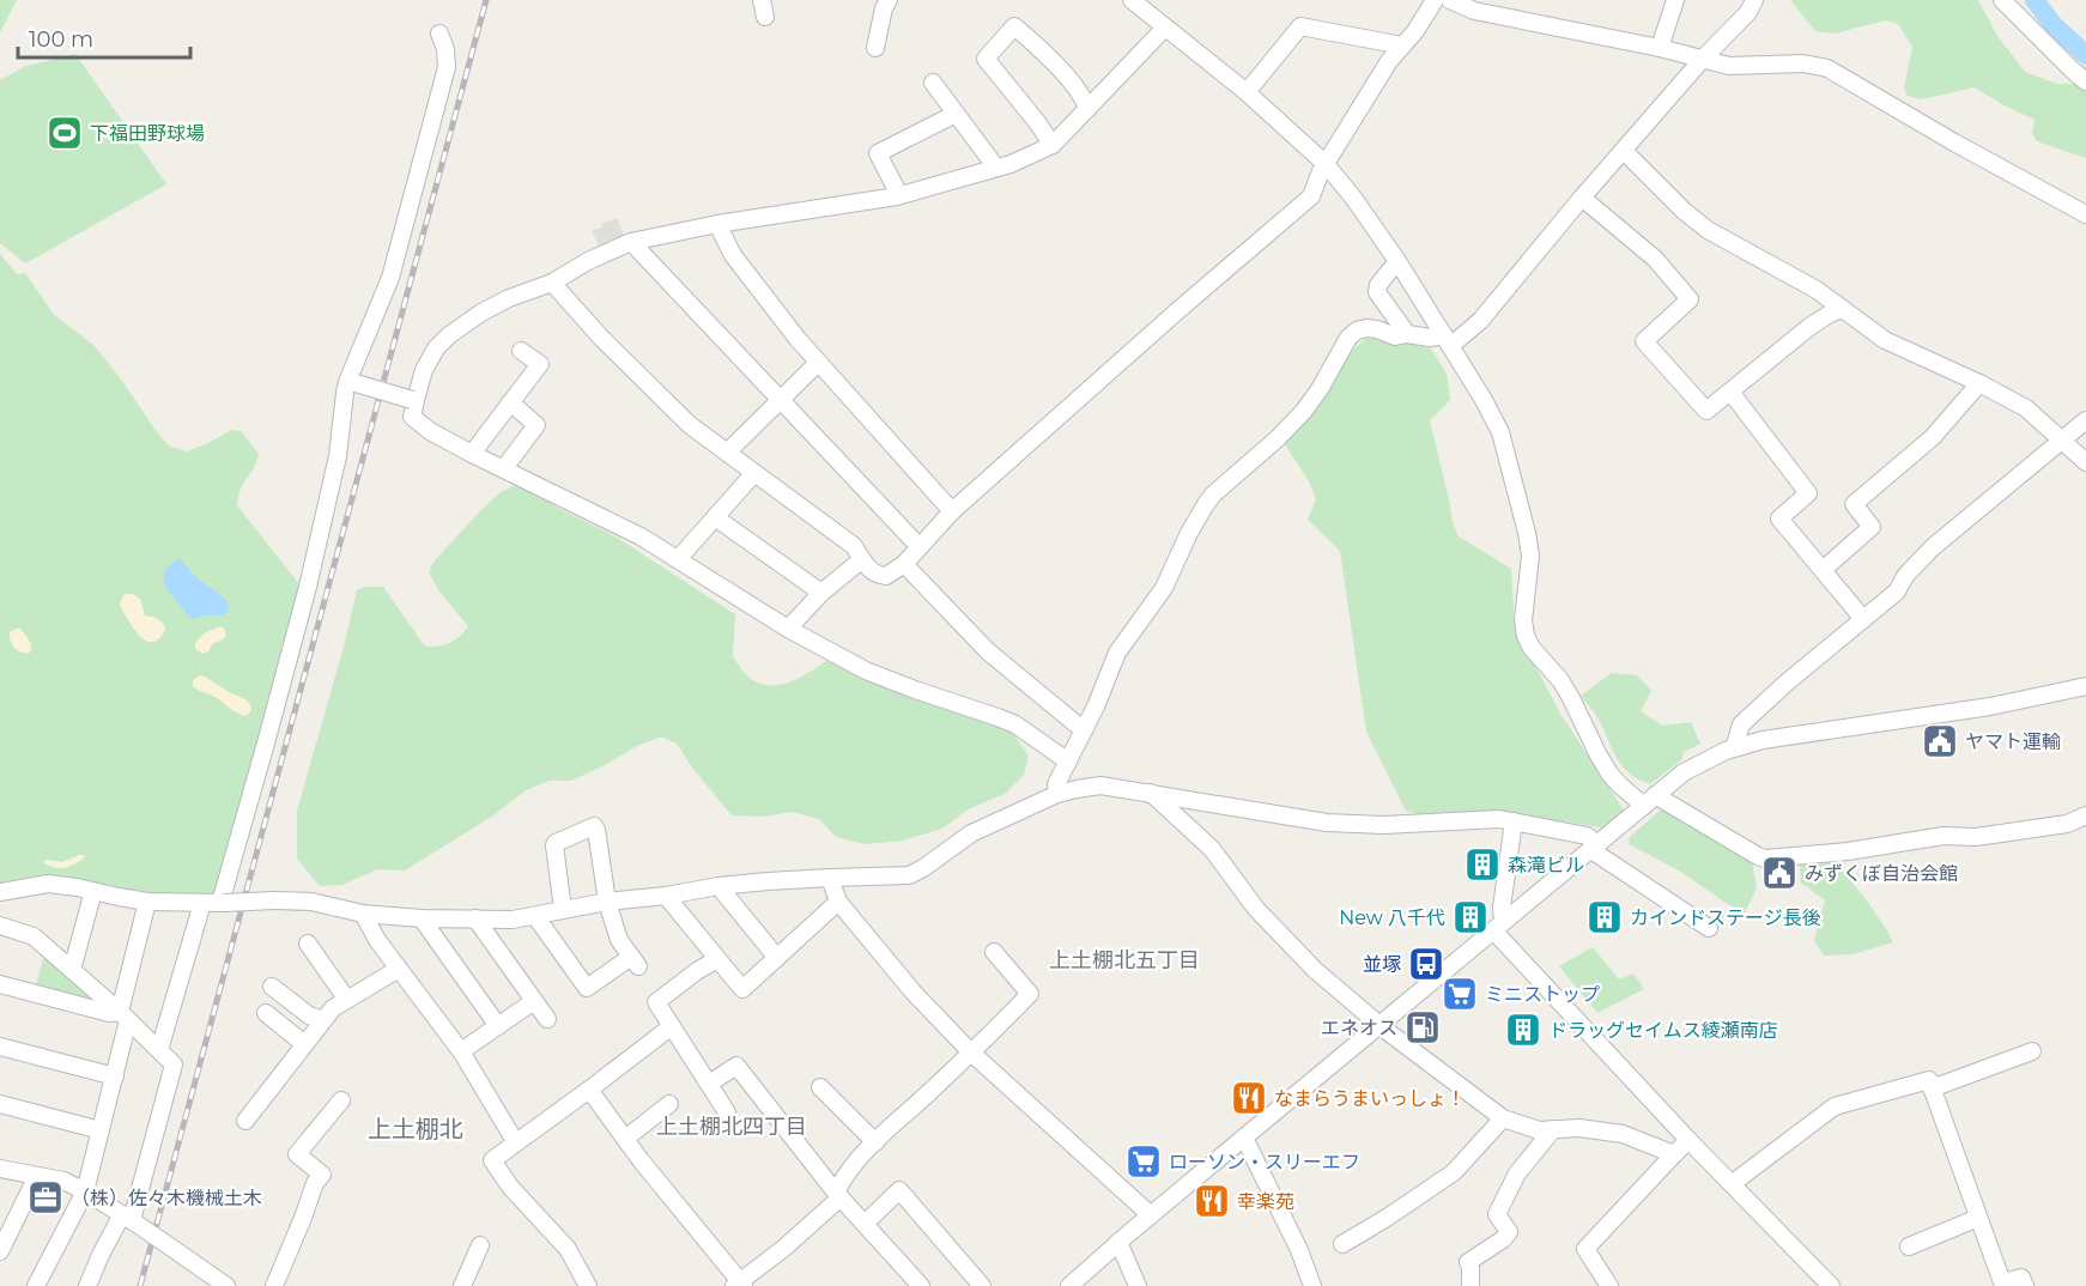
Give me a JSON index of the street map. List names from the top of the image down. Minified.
{"districts":["上土棚北五丁目","上土棚北四丁目","上土棚北"],"places":{"sports":["下福田野球場"],"public building":["ヤマト運輸","みずくぼ自治会館"],"building":["森滝ビル","New 八千代","カインドステージ長後","ドラッグセイムス綾瀬南店"],"bus stop":["並塚"],"supermarket":["ミニストップ","ローソン・スリーエフ"],"fuel station":["エネオス"],"restaurant":["なまらうまいっしょ！","幸楽苑"],"office":["（株）佐々木機械土木"]},"scale_bar":"100 m"}
